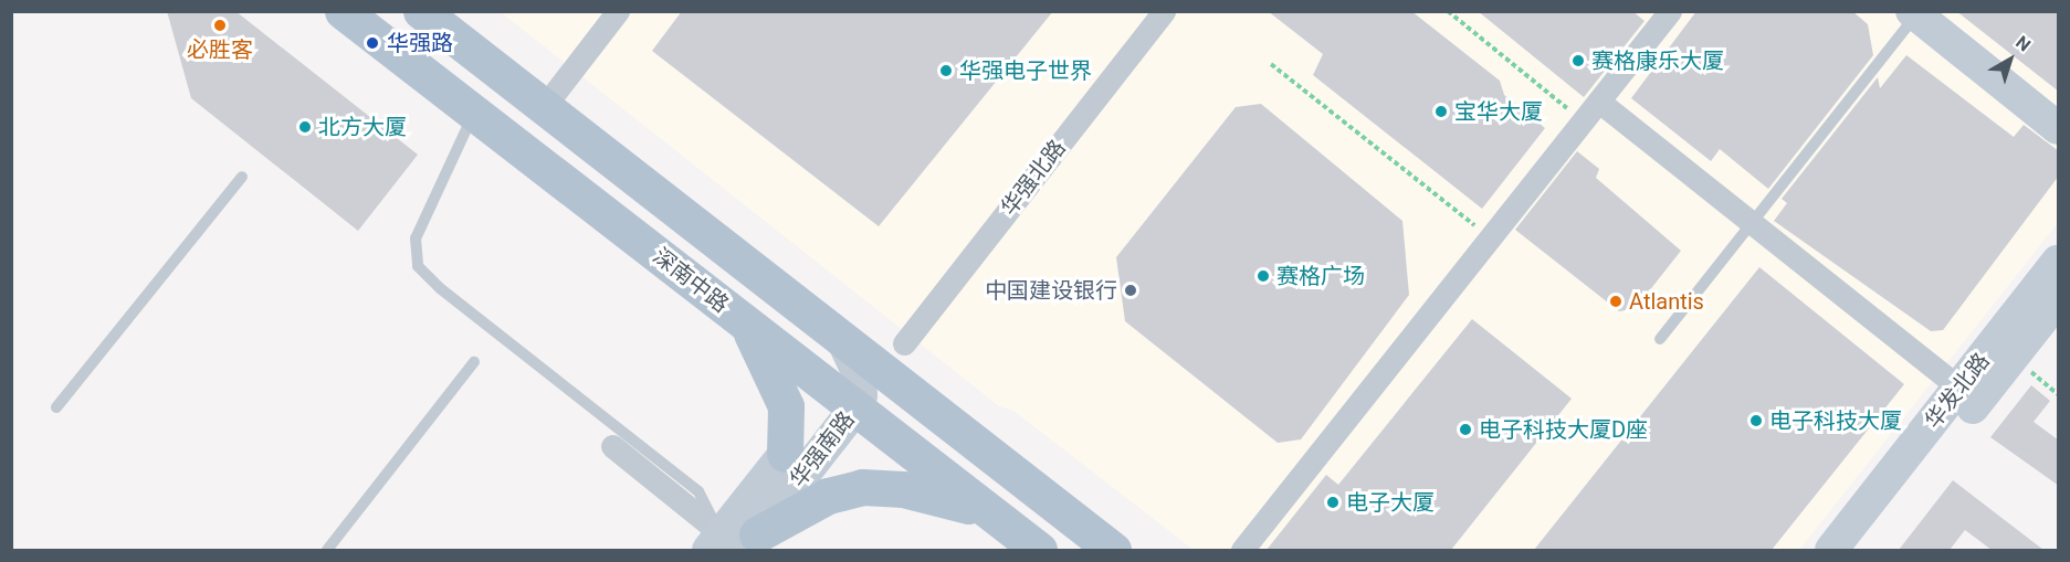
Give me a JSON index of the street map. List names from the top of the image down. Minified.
{"streets":{"main road":["深南中路","华发北路","华强南路"],"street":["华强北路"]},"crossings":[["深南中路","华强南路"]],"places":["必胜客","华强路","赛格康乐大厦","华强电子世界","宝华大厦","北方大厦","赛格广场","中国建设银行","Atlantis","电子科技大厦","电子科技大厦D座","电子大厦"],"north":"top right"}
